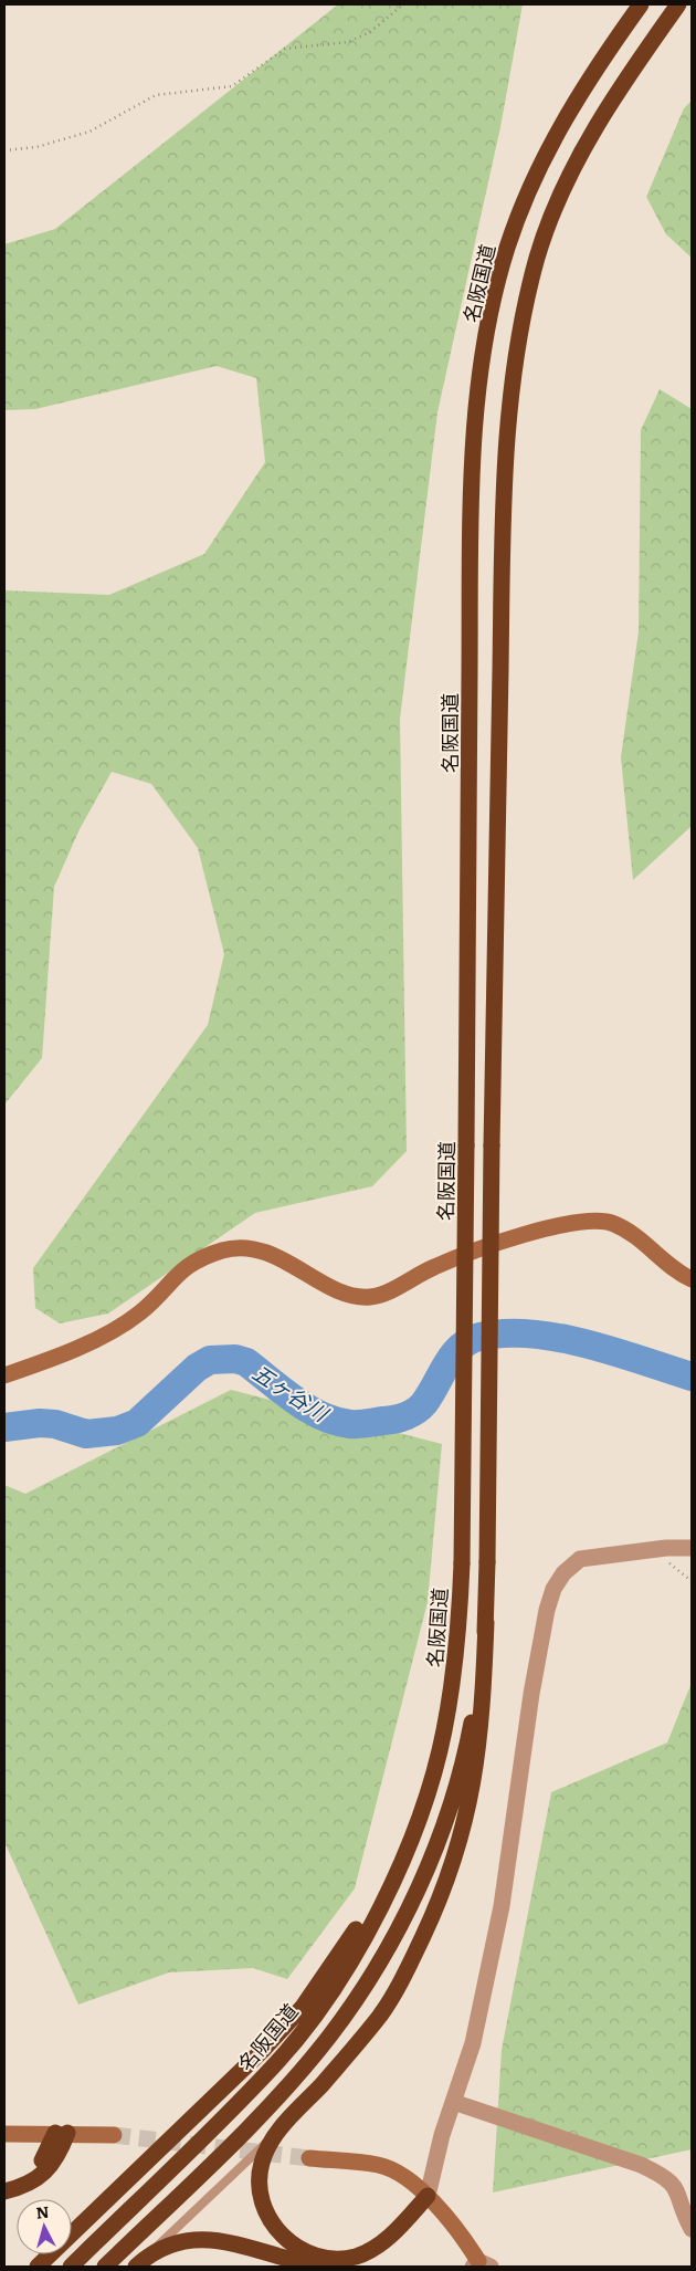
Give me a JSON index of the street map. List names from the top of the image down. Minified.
{"streets":{"highway":["名阪国道"]},"water":["五ヶ谷川"],"north":"top"}
